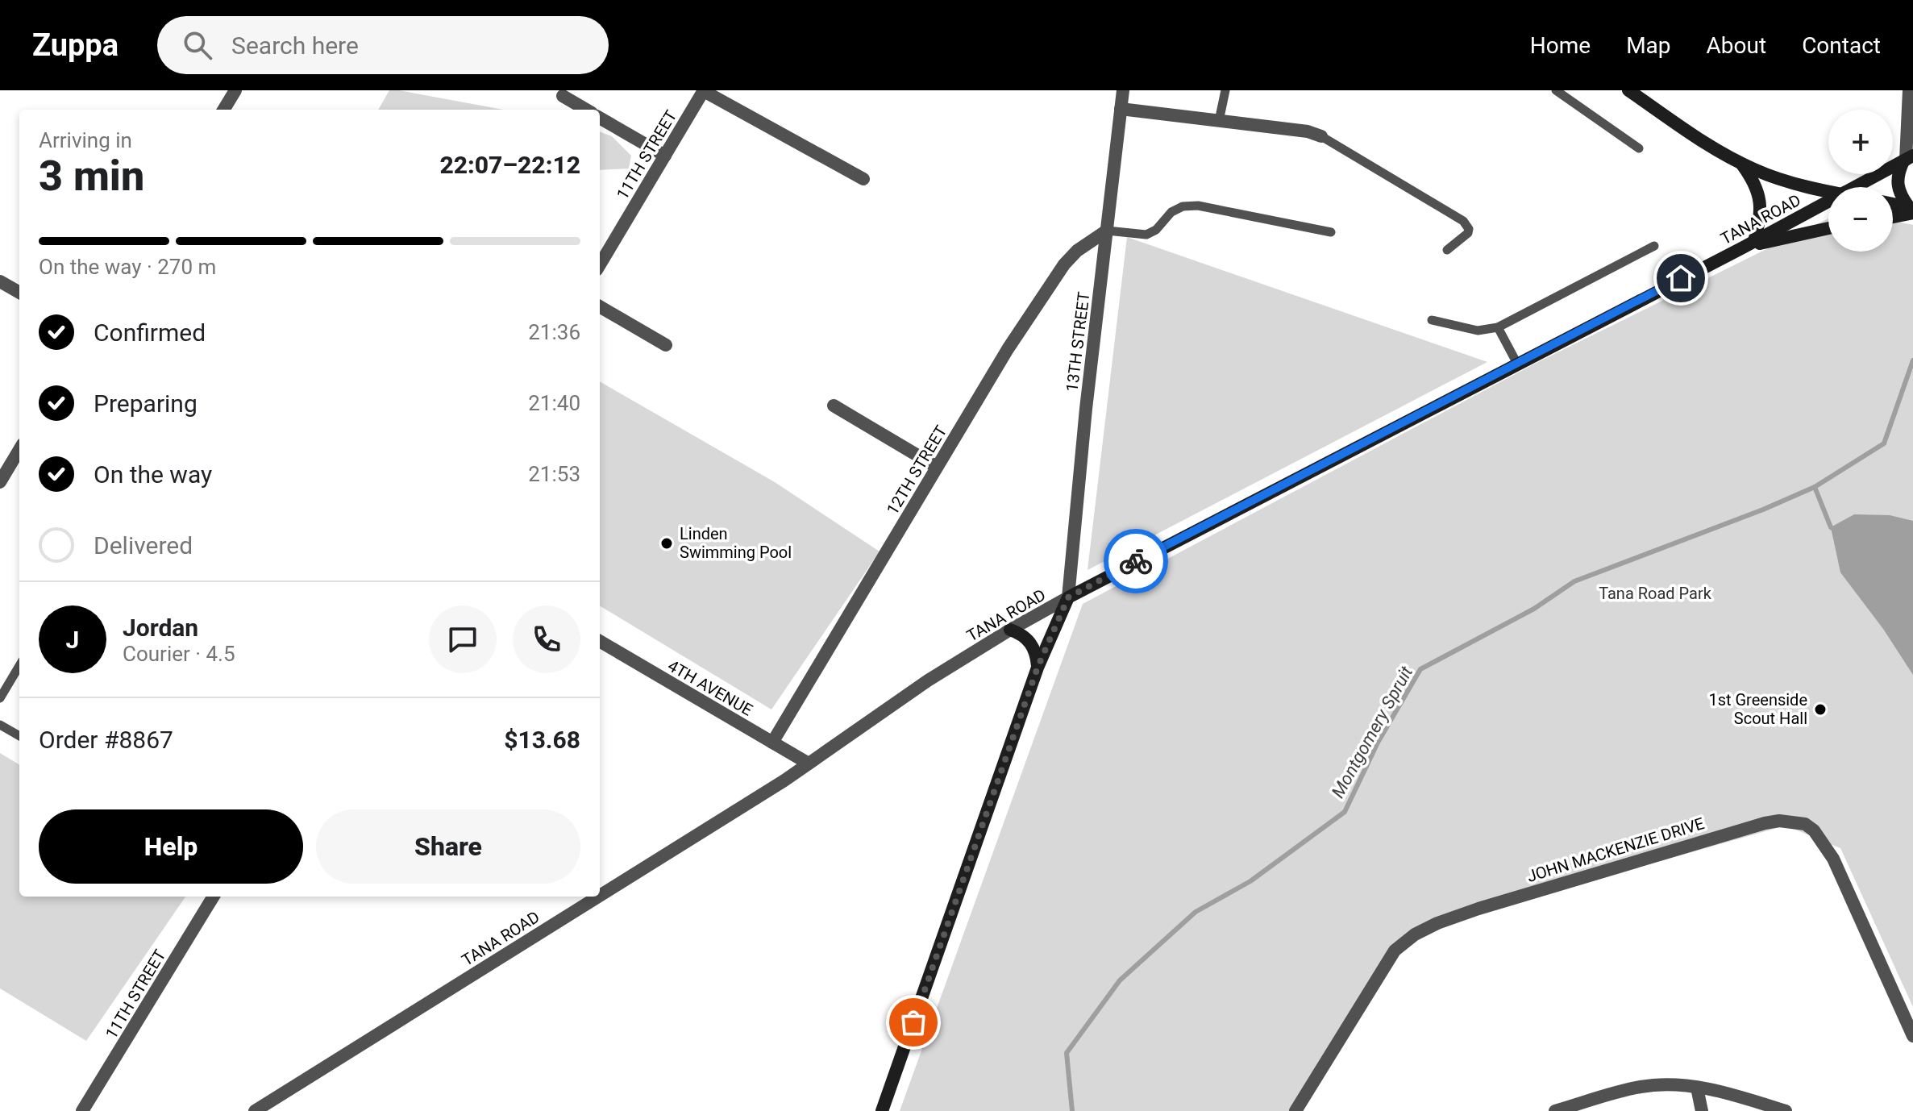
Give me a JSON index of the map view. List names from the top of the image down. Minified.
{"streets":{"main road":["TANA ROAD"],"street":["11TH STREET","13TH STREET","12TH STREET","4TH AVENUE","JOHN MACKENZIE DRIVE"]},"crossings":[["TANA ROAD","13TH STREET"],["TANA ROAD","4TH AVENUE"],["13TH STREET","12TH STREET"],["12TH STREET","4TH AVENUE"]],"water":["Montgomery Spruit"],"parks":["Tana Road Park"],"places":["Linden Swimming Pool","1st Greenside Scout Hall"],"page":{"header":"Zuppa","search":"Search here","nav":["Home","Map","About","Contact"],"map_buttons":["+","−"],"heading":["3 min","Arriving in","22:07–22:12"],"panel":["Jordan","Courier · 4.5","Order #8867","$13.68"],"bar":"On the way · 270 m","list":[["Confirmed","21:36"],["Preparing","21:40"],["On the way","21:53"],"Delivered"],"round":"J","buttons":["Help","Share"]}}
